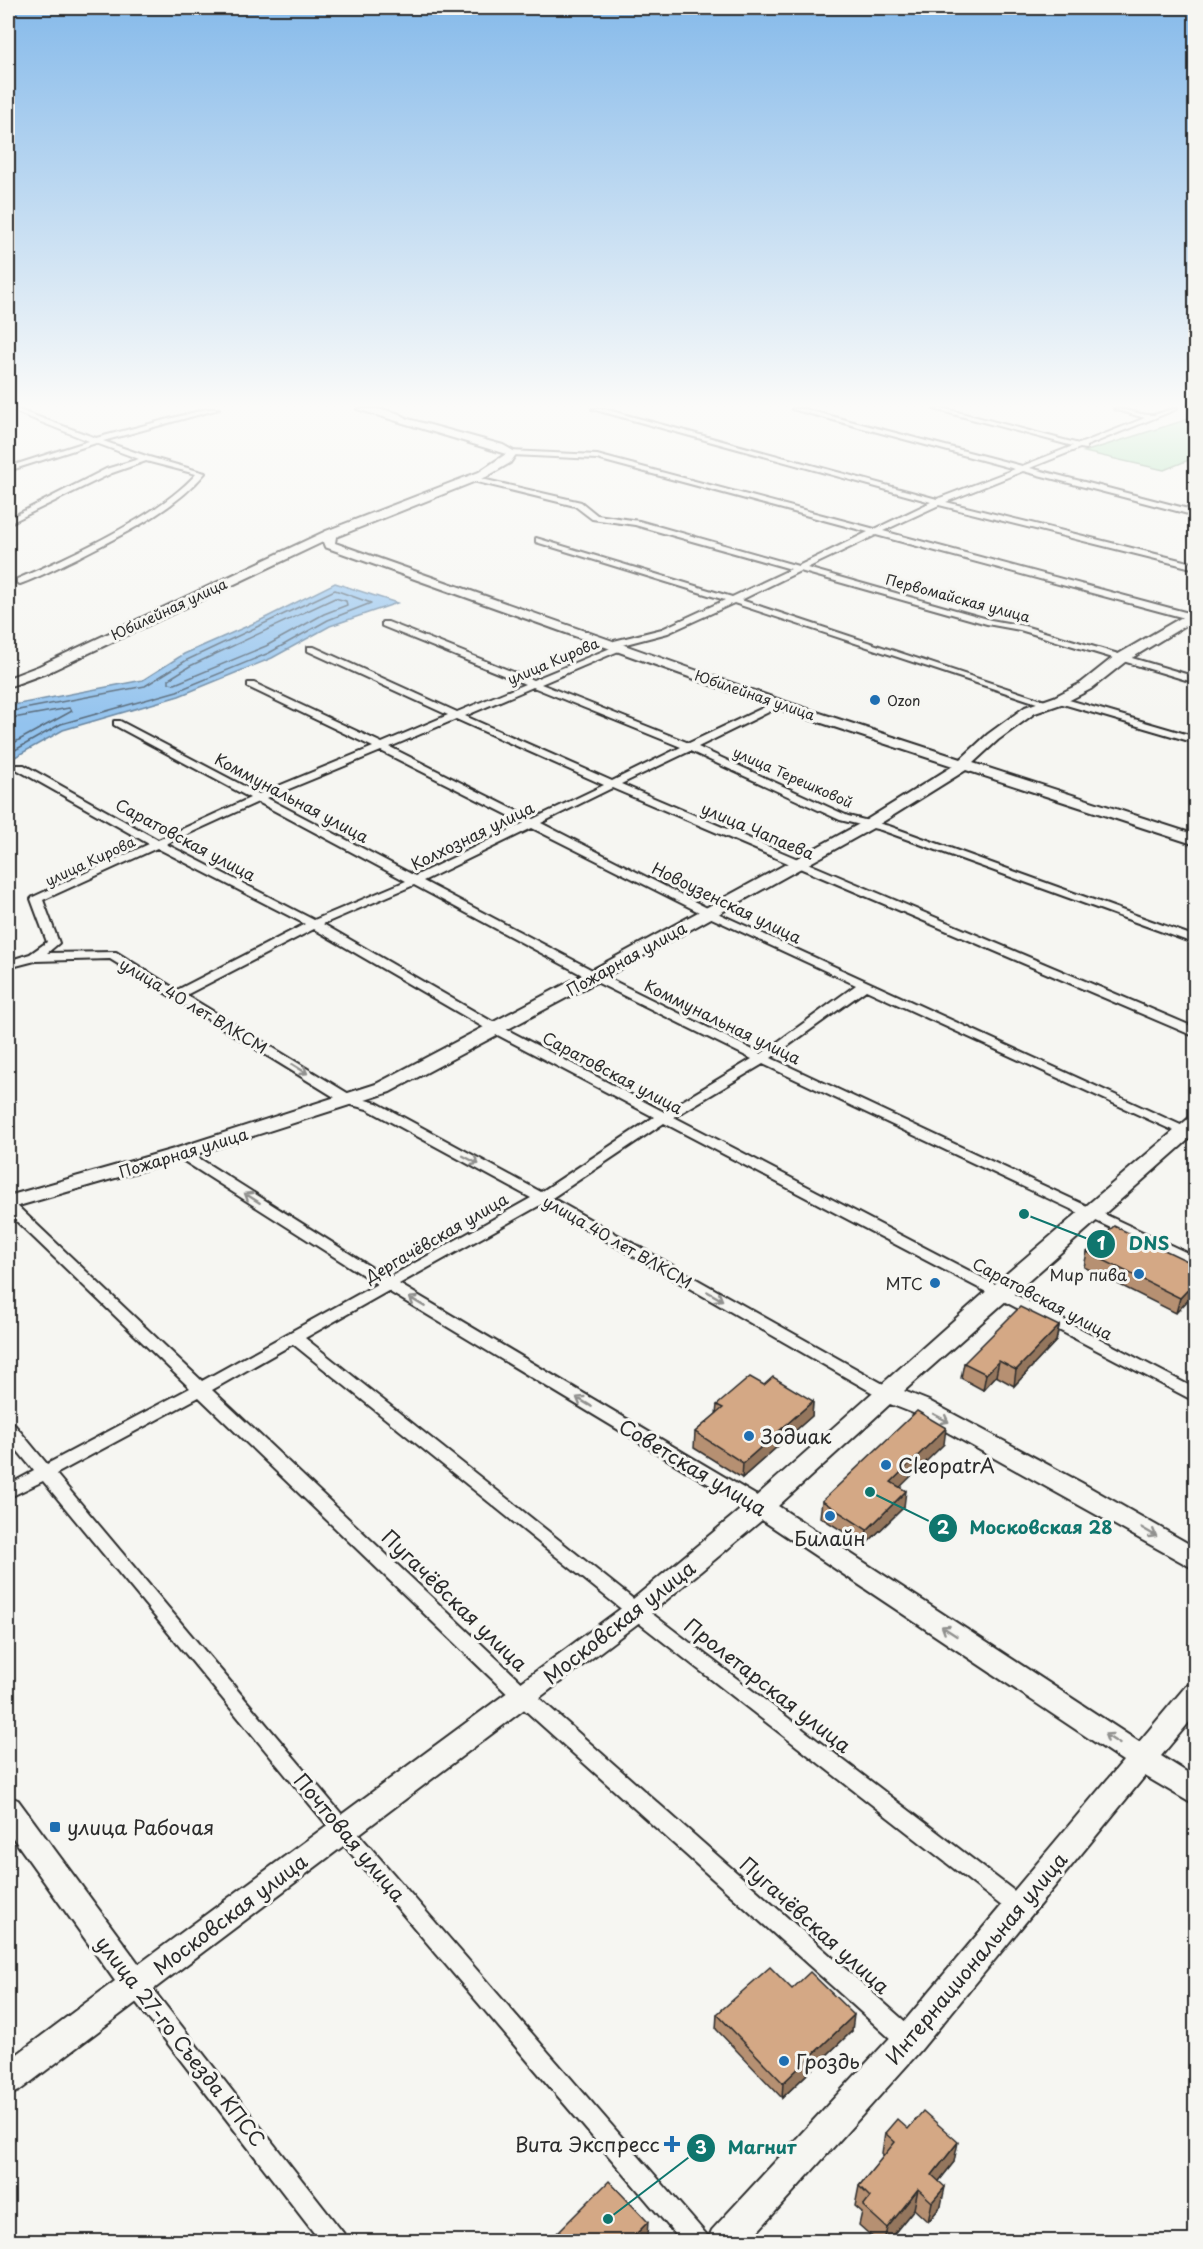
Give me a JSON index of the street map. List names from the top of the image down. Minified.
{"streets":{"street":["Первомайская улица","Юбилейная улица","улица Кирова","улица Терешковой","Коммунальная улица","улица Чапаева","Колхозная улица","Саратовская улица","Новоузенская улица","Пожарная улица","улица 40 лет ВЛКСМ","Дергачёвская улица","Советская улица","Пугачёвская улица","Московская улица","Пролетарская улица","Почтовая улица","Интернациональная улица","улица 27-го Съезда КПСС"]},"crossings":[["Первомайская улица","улица Кирова"],["Первомайская улица","Пожарная улица"],["Юбилейная улица","улица Кирова"],["Юбилейная улица","Колхозная улица"],["Юбилейная улица","Пожарная улица"],["улица Кирова","улица Терешковой"],["улица Кирова","Коммунальная улица"],["улица Кирова","улица Чапаева"],["улица Кирова","Саратовская улица"],["улица Кирова","Новоузенская улица"],["улица Кирова","улица 40 лет ВЛКСМ"],["улица Терешковой","Колхозная улица"],["улица Терешковой","Пожарная улица"],["Коммунальная улица","Колхозная улица"],["Коммунальная улица","Пожарная улица"],["Коммунальная улица","Дергачёвская улица"],["Коммунальная улица","Московская улица"],["улица Чапаева","Колхозная улица"],["улица Чапаева","Пожарная улица"],["Колхозная улица","Саратовская улица"],["Колхозная улица","Новоузенская улица"],["Колхозная улица","улица 40 лет ВЛКСМ"],["Саратовская улица","Пожарная улица"],["Саратовская улица","Дергачёвская улица"],["Саратовская улица","Московская улица"],["Новоузенская улица","Пожарная улица"],["Новоузенская улица","Дергачёвская улица"],["Новоузенская улица","Московская улица"],["Пожарная улица","улица 40 лет ВЛКСМ"],["Пожарная улица","Советская улица"],["Пожарная улица","Пугачёвская улица"],["улица 40 лет ВЛКСМ","Дергачёвская улица"],["улица 40 лет ВЛКСМ","Московская улица"],["Дергачёвская улица","Советская улица"],["Дергачёвская улица","Пугачёвская улица"],["Дергачёвская улица","Пролетарская улица"],["Дергачёвская улица","Почтовая улица"],["Советская улица","Московская улица"],["Советская улица","Интернациональная улица"],["Пугачёвская улица","Московская улица"],["Пугачёвская улица","Интернациональная улица"],["Московская улица","Пролетарская улица"],["Московская улица","Почтовая улица"],["Московская улица","улица 27-го Съезда КПСС"],["Пролетарская улица","Интернациональная улица"]],"one_way":["улица 40 лет ВЛКСМ","Советская улица"],"places":{"other":["Ozon","DNS","Мир пива","МТС","Зодиак","CleopatrA","Московская 28","Билайн","Гроздь","Магнит"],"transit":["улица Рабочая"],"health":["Вита Экспресс"]}}
